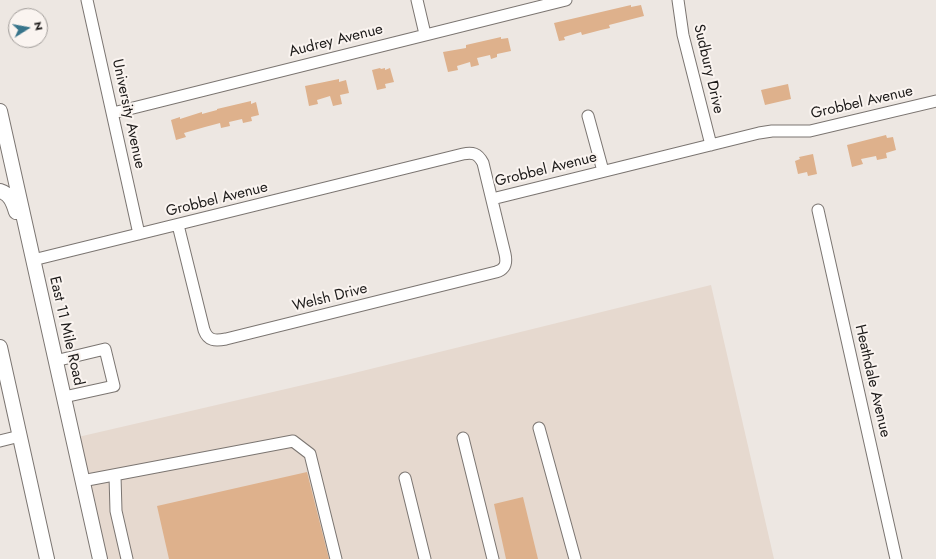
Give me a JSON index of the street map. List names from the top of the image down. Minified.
{"streets":{"main road":["East 11 Mile Road"],"street":["Audrey Avenue","Sudbury Drive","Grobbel Avenue","University Avenue","Welsh Drive","Heathdale Avenue"]},"crossings":[["Audrey Avenue","University Avenue"],["Sudbury Drive","Grobbel Avenue"],["Grobbel Avenue","University Avenue"],["Grobbel Avenue","Welsh Drive"],["Grobbel Avenue","East 11 Mile Road"]],"north":"right"}
